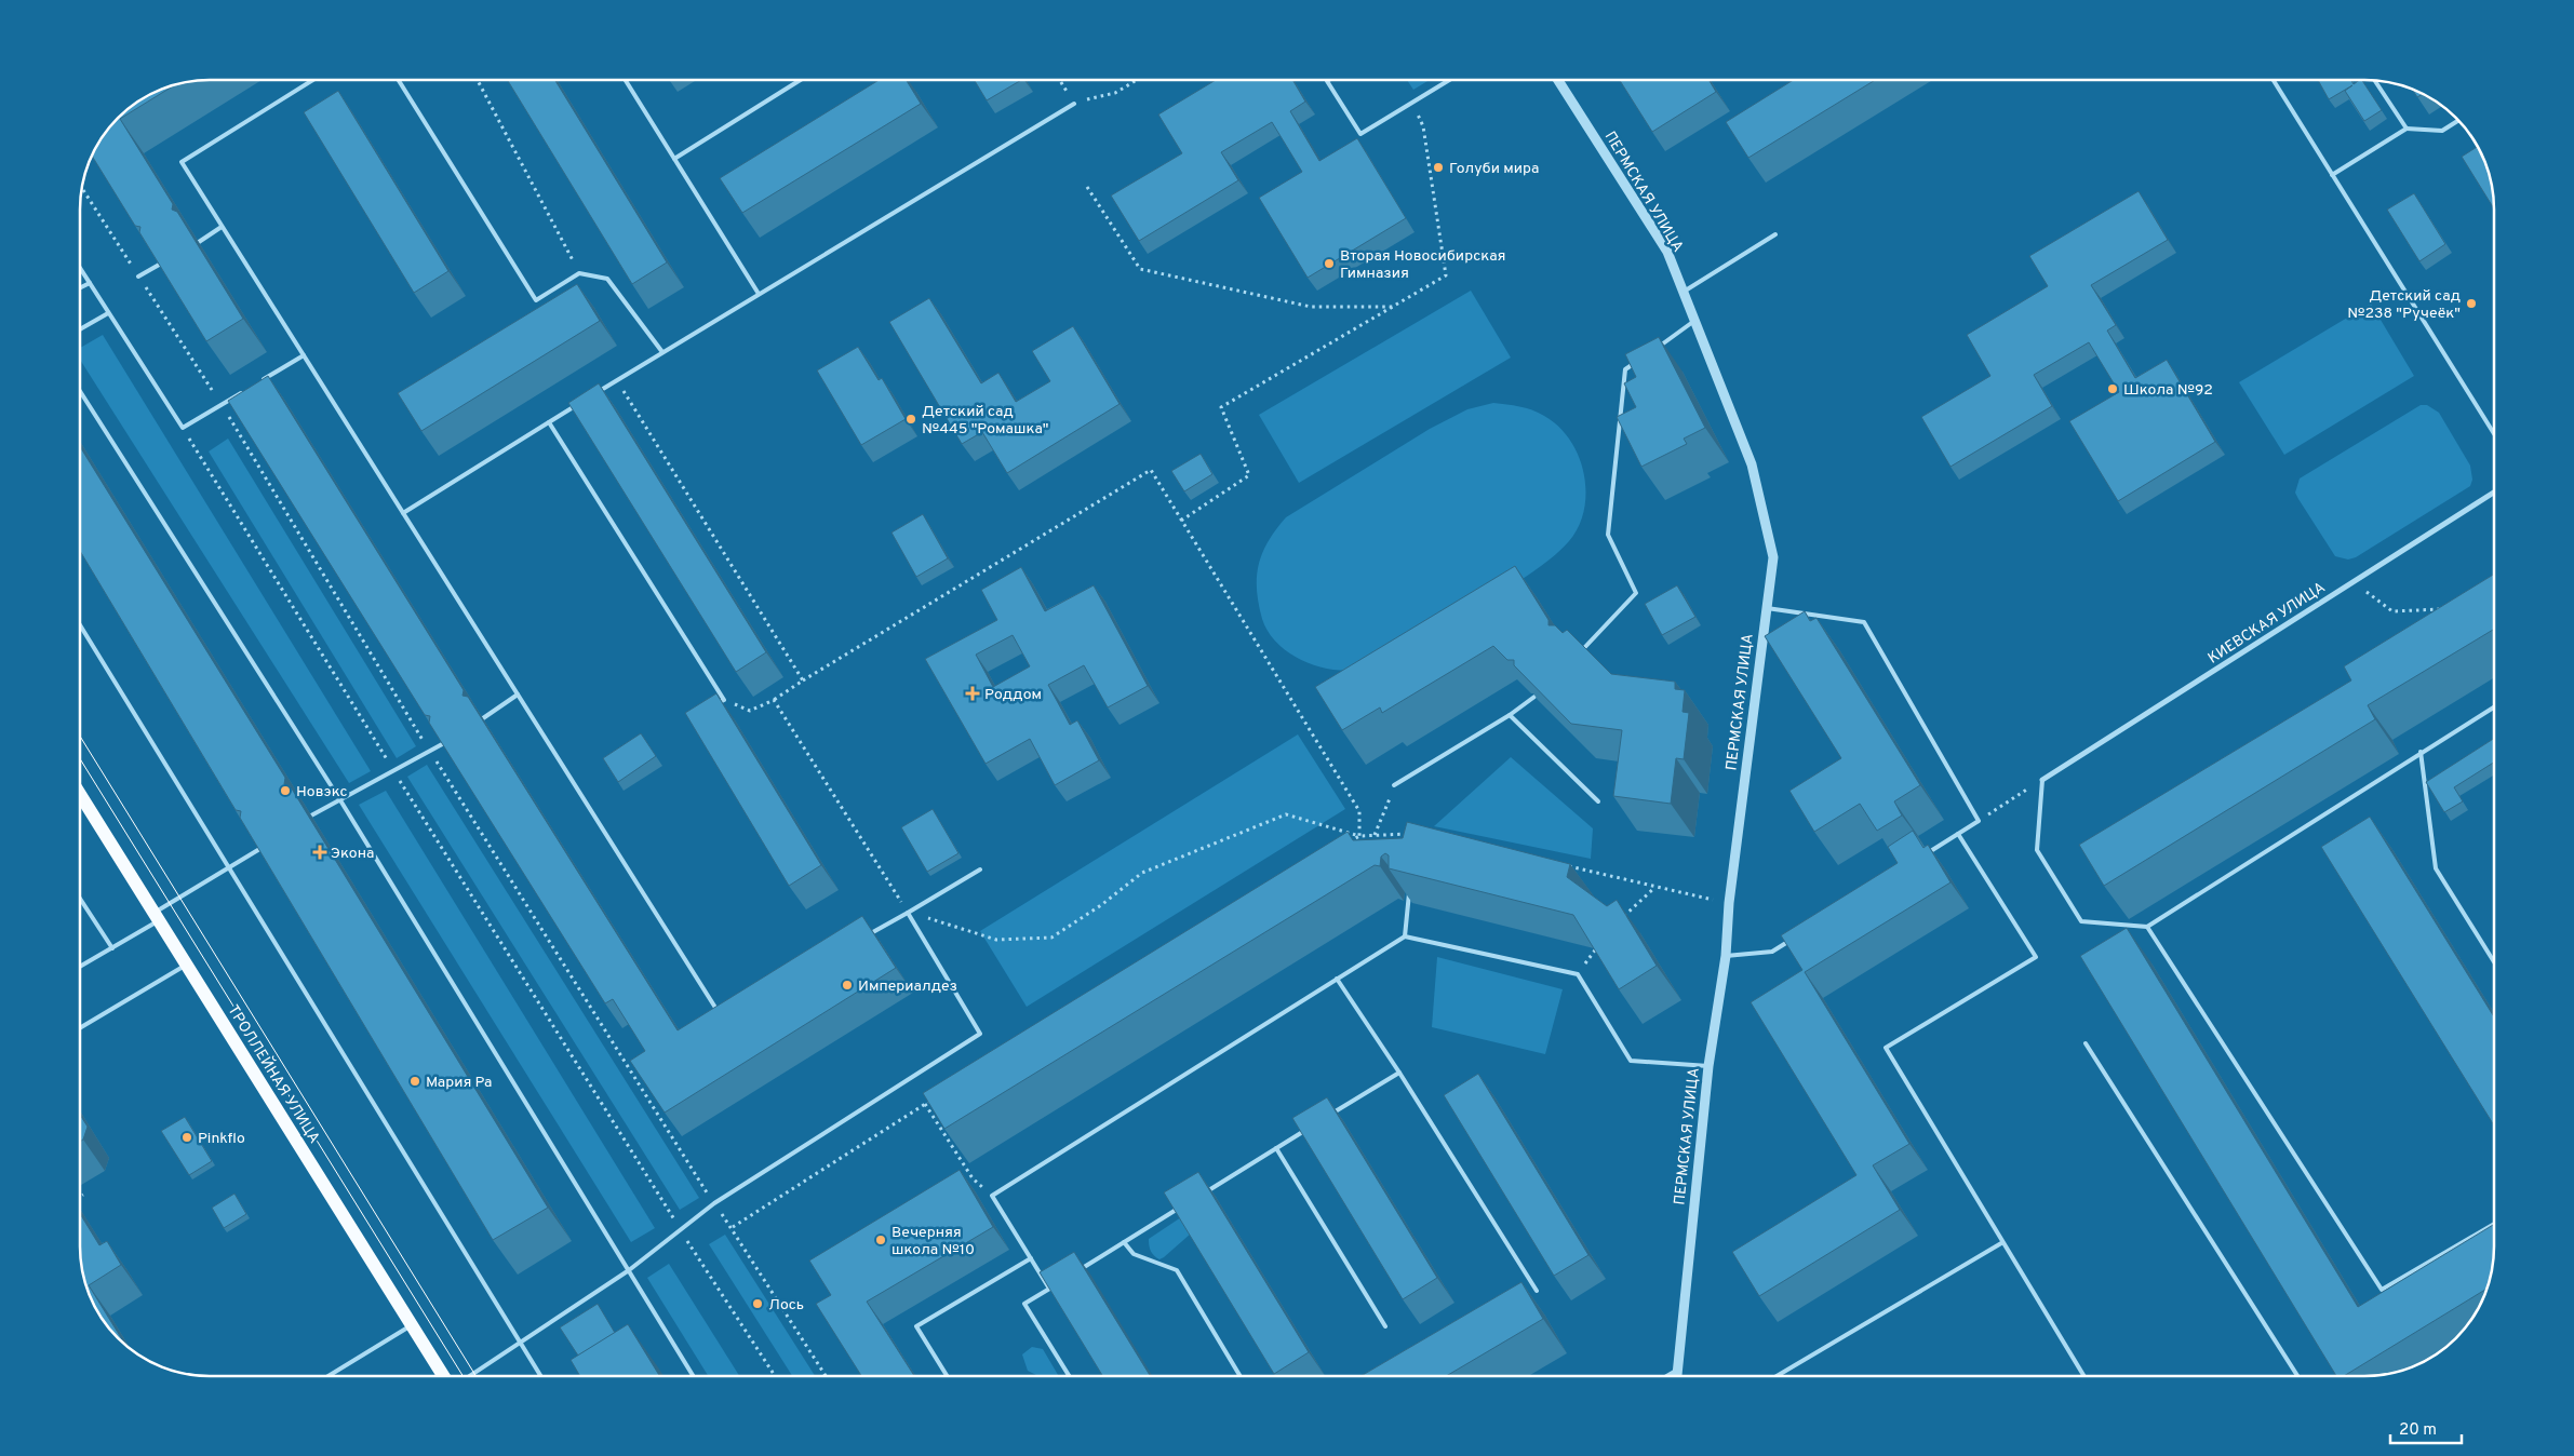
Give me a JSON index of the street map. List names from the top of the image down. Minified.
{"streets":{"main road":["ТРОЛЛЕЙНАЯ УЛИЦА"],"street":["ПЕРМСКАЯ УЛИЦА","КИЕВСКАЯ УЛИЦА"]},"places":{"other":["Голуби мира","Вторая Новосибирская Гимназия","Детский сад №238 \"Ручеёк\"","Школа №92","Детский сад №445 \"Ромашка\"","Новэкс","Империалдез","Мария Ра","Pinkflo","Вечерняя школа №10","Лось"],"health":["Роддом","Экона"]},"scale_bar":"20 m"}
